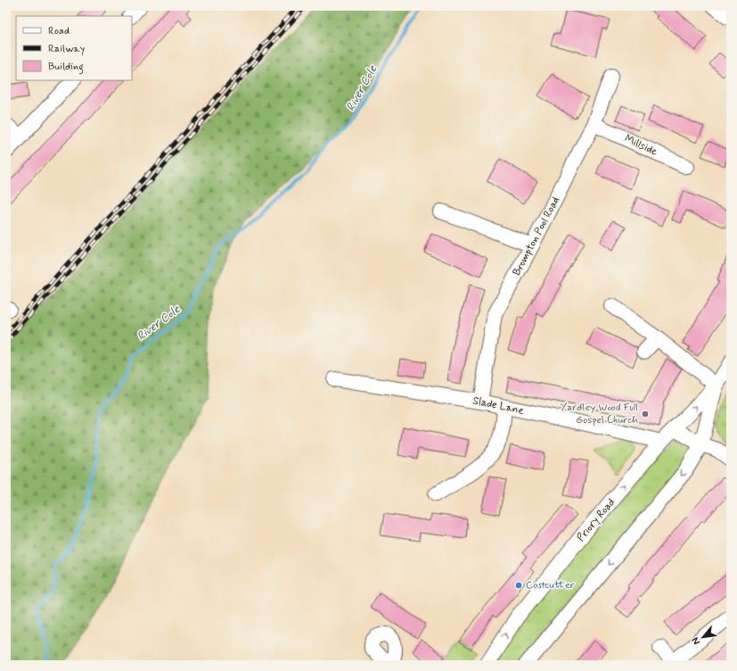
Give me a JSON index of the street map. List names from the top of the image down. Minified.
{"streets":{"street":["Millside","Brompton Pool Road","Slade Lane","Priory Road"]},"crossings":[["Millside","Brompton Pool Road"],["Brompton Pool Road","Slade Lane"],["Slade Lane","Priory Road"]],"water":["River Cole"],"places":["Yardley Wood Full Gospel Church","Costcutter"],"legend":["Road","Railway","Building"],"north":"bottom left"}
